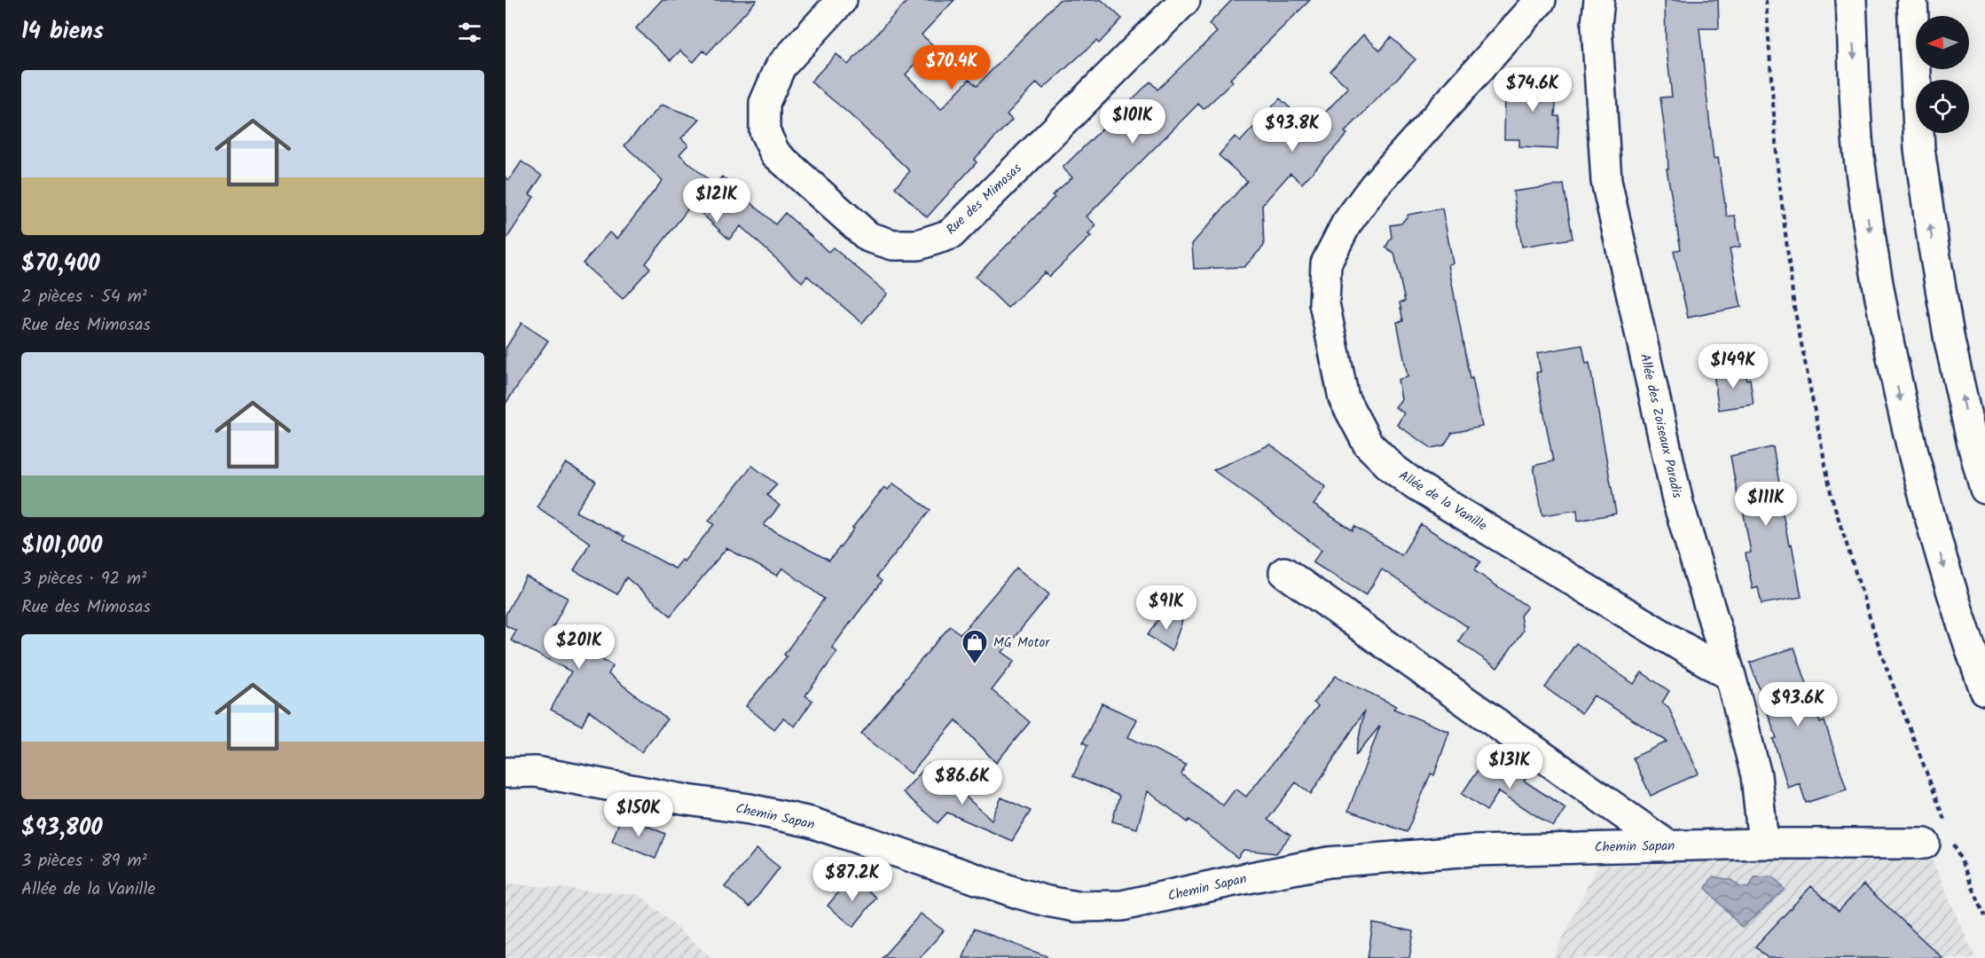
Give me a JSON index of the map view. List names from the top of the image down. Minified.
{"streets":{"main road":["Rue des Mimosas","Allée des Zoiseaux Paradis","Allée de la Vanille","Chemin Sapan"]},"crossings":[["Allée des Zoiseaux Paradis","Allée de la Vanille"],["Allée des Zoiseaux Paradis","Chemin Sapan"]],"places":{"shop":["MG Motor"]},"north":"left","page":{"heading":"14 biens","price":["$70.4K","$74.6K","$101K","$93.8K","$121K","$149K","$111K","$91K","$201K","$93.6K","$131K","$86.6K","$150K","$87.2K"],"list":[{"name":"$70,400","note":"2 pièces · 54 m² · Rue des Mimosas"},{"name":"$101,000","note":"3 pièces · 92 m² · Rue des Mimosas"},{"name":"$93,800","note":"3 pièces · 89 m² · Allée de la Vanille"}]}}
